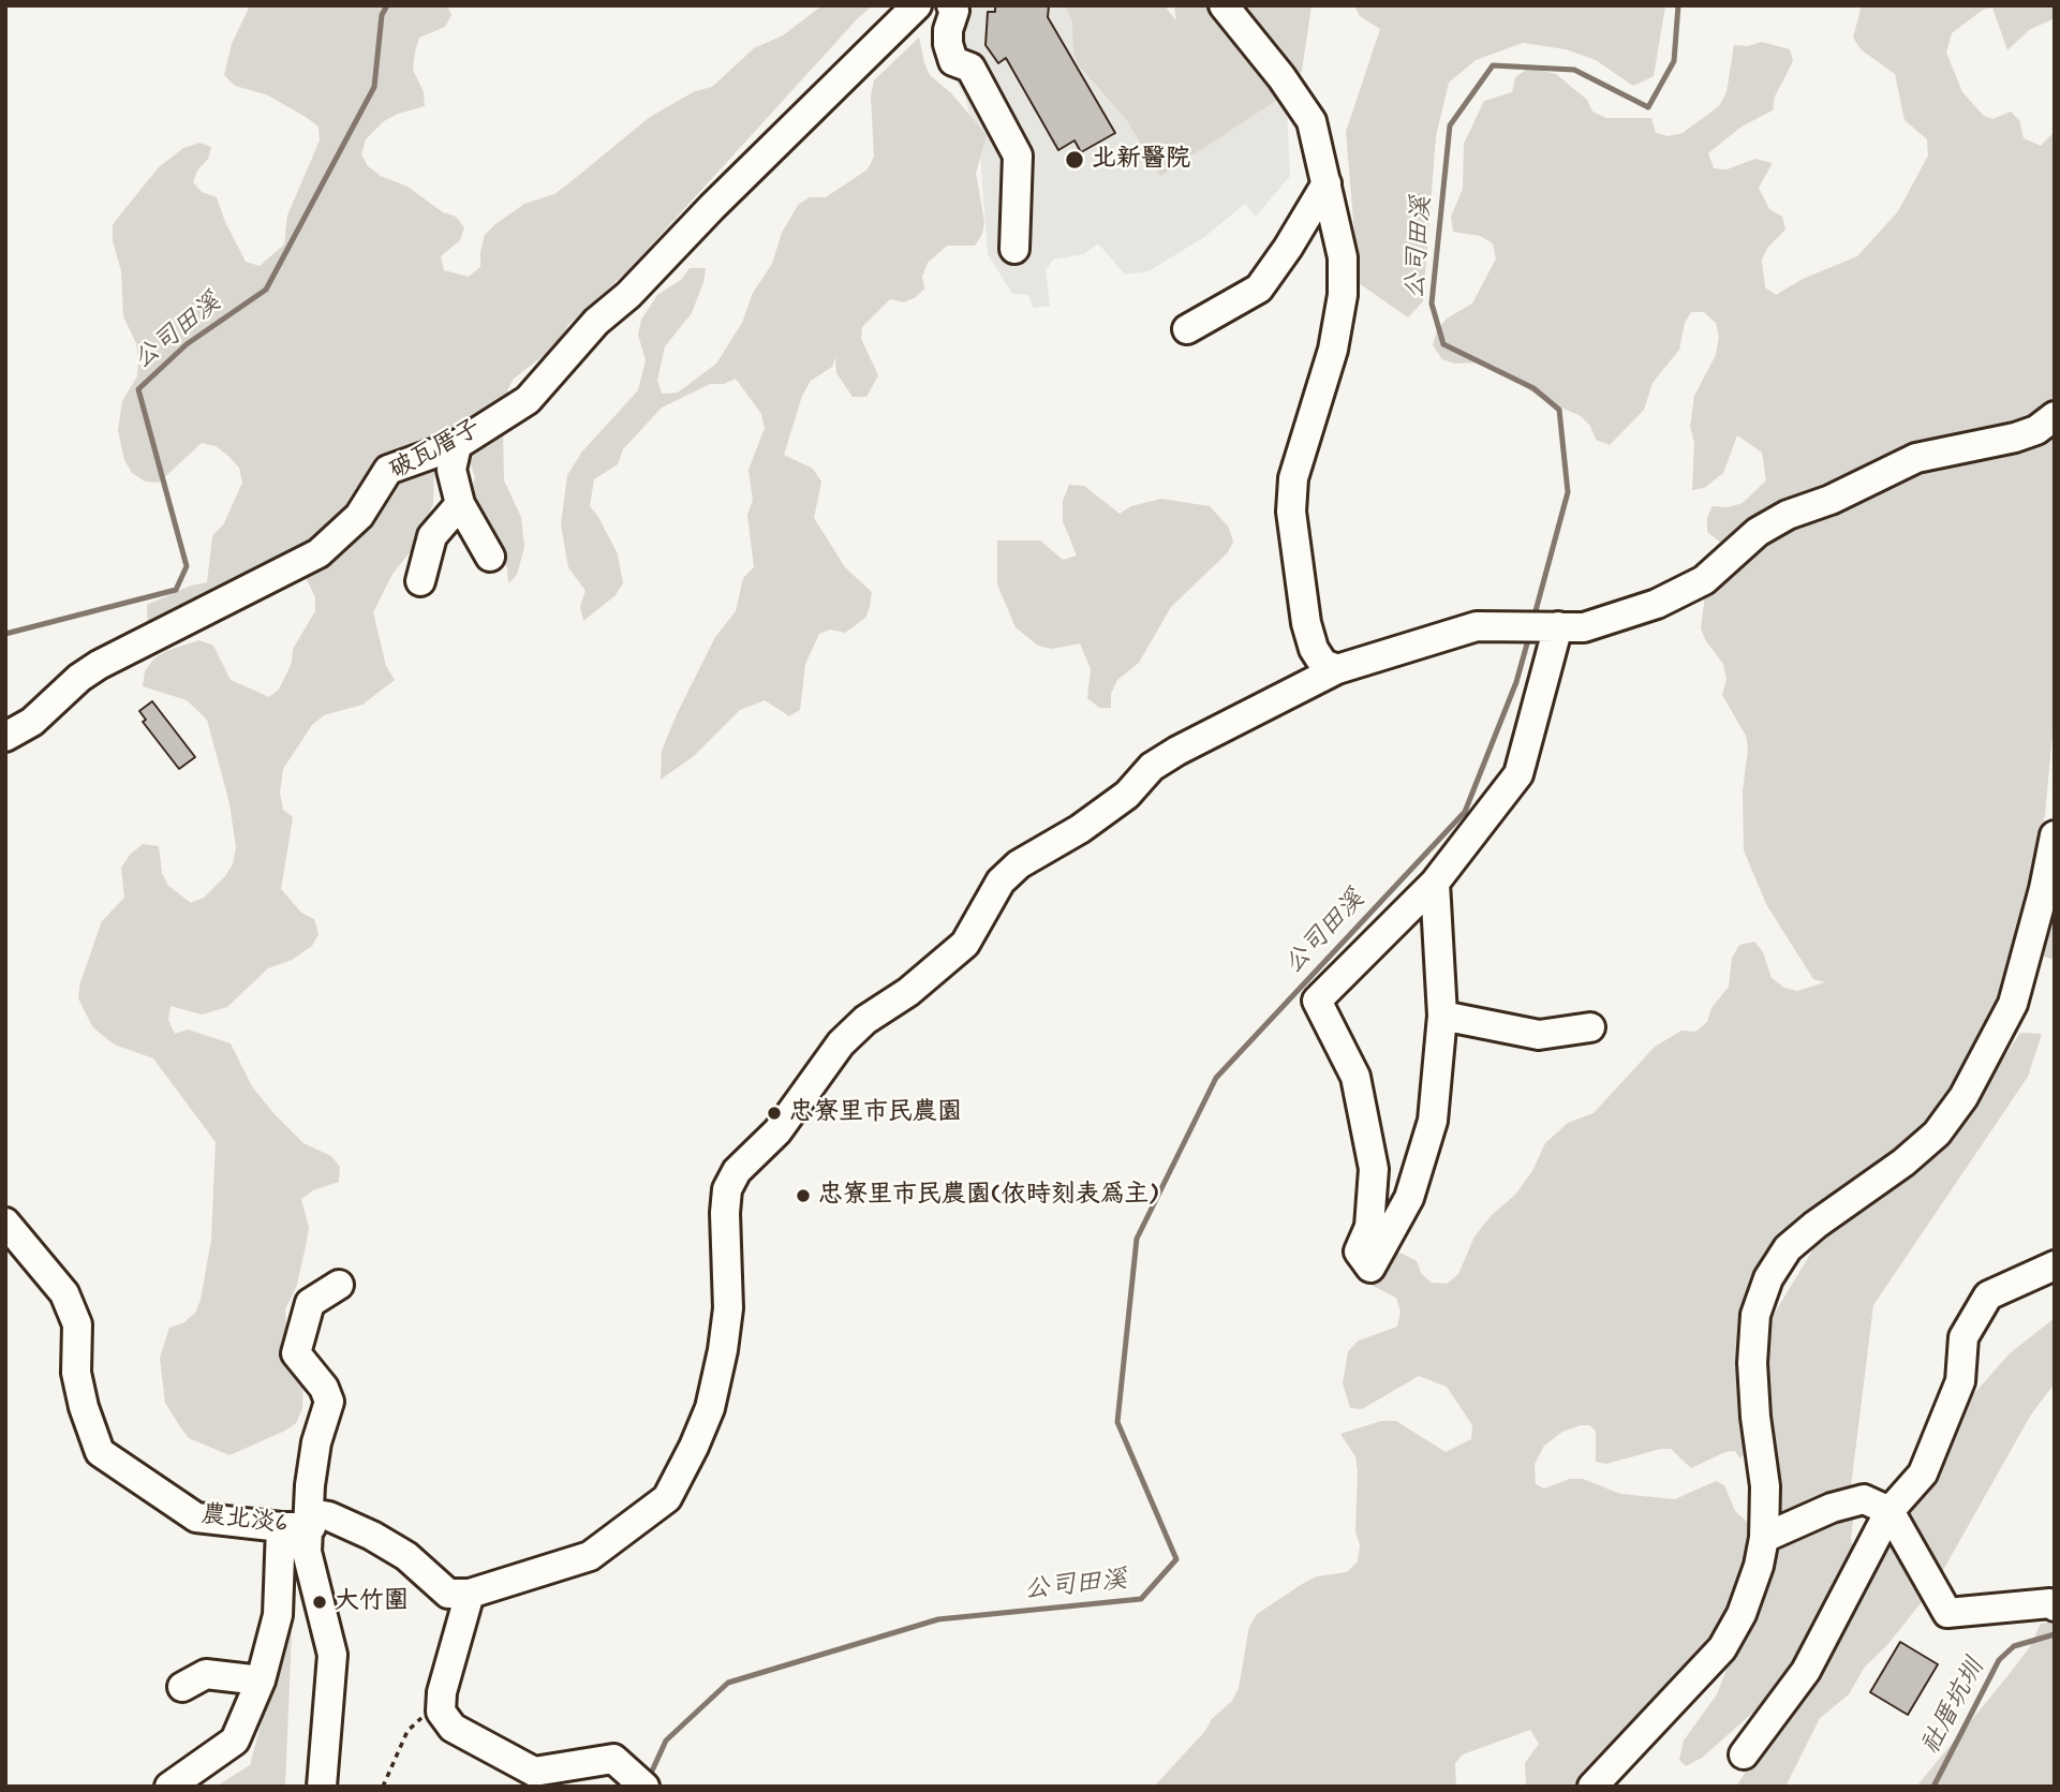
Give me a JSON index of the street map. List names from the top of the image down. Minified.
{"streets":{"street":["破瓦厝子","農北淡6"]},"water":["公司田溪","社厝坑圳"],"places":["北新醫院","忠寮里市民農園","忠寮里市民農園(依時刻表為主)","大竹圍"]}
